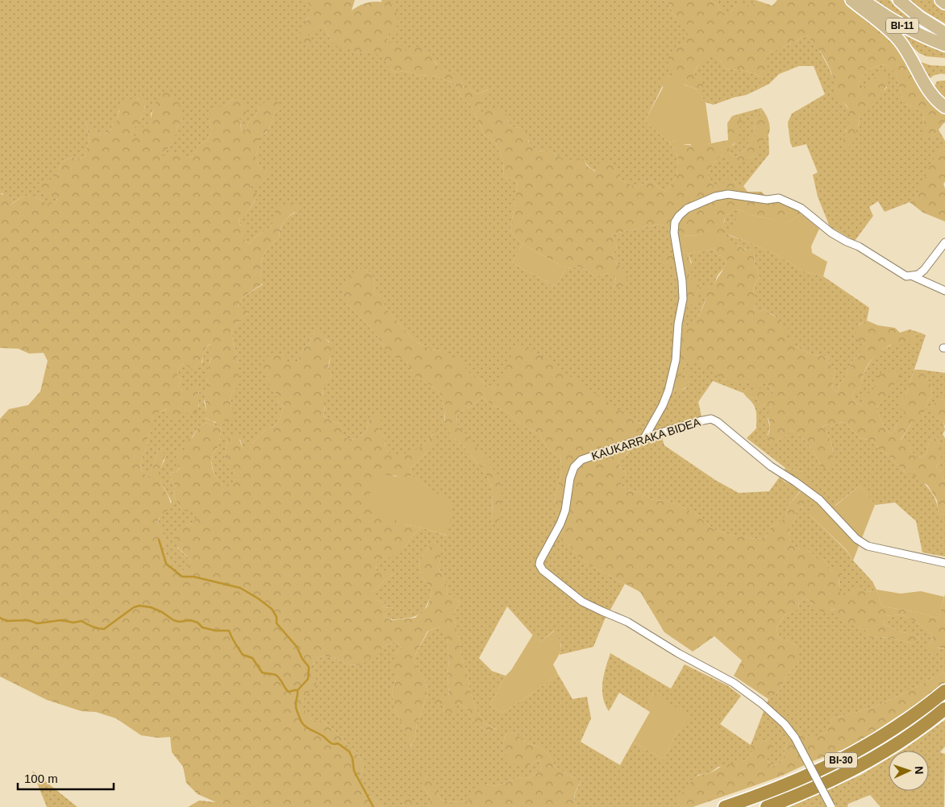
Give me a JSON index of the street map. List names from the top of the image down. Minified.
{"streets":{"highway":["BI-30"],"main road":["BI-11"],"street":["KAUKARRAKA BIDEA"]},"scale_bar":"100 m","north":"right"}
